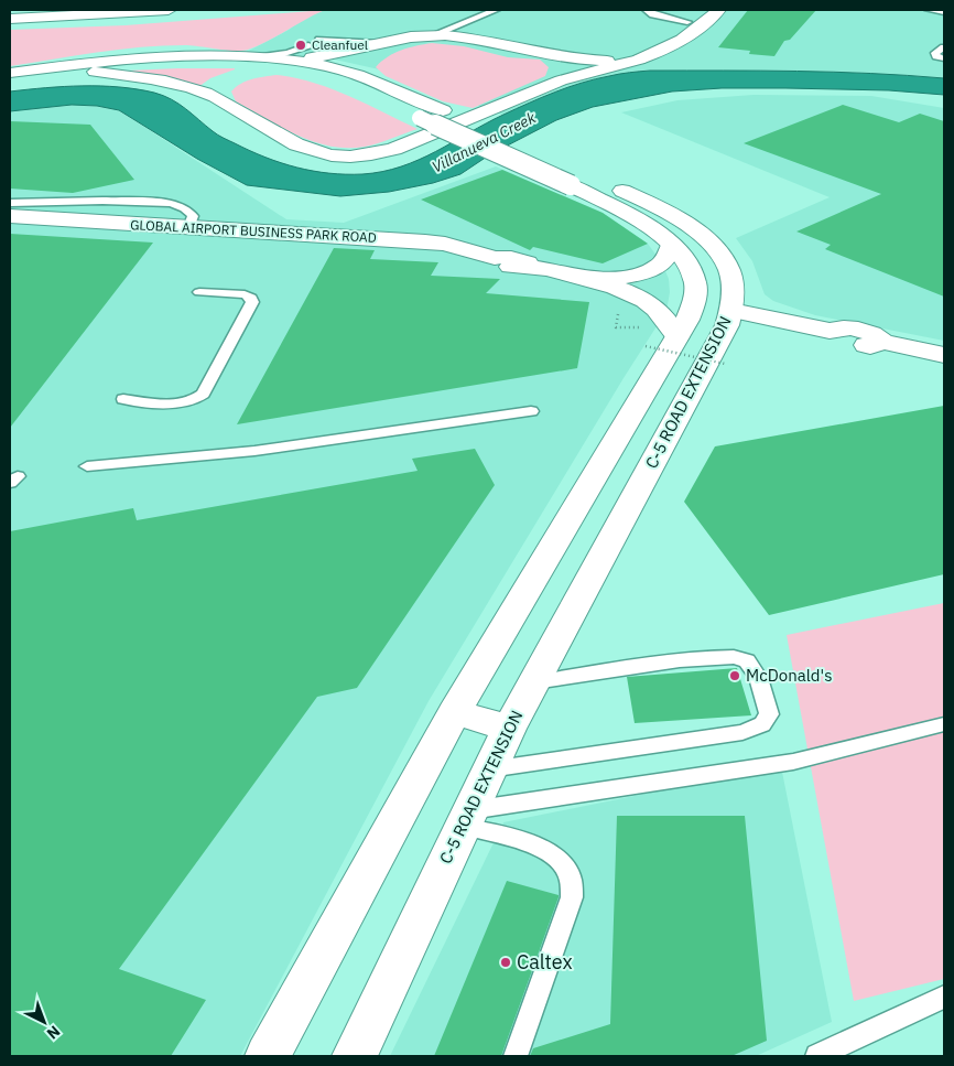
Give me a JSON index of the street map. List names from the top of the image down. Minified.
{"streets":{"main road":["GLOBAL AIRPORT BUSINESS PARK ROAD","C-5 ROAD EXTENSION"]},"crossings":[["GLOBAL AIRPORT BUSINESS PARK ROAD","C-5 ROAD EXTENSION"]],"water":["Villanueva Creek"],"places":["Cleanfuel","McDonald's","Caltex"],"north":"bottom right"}
